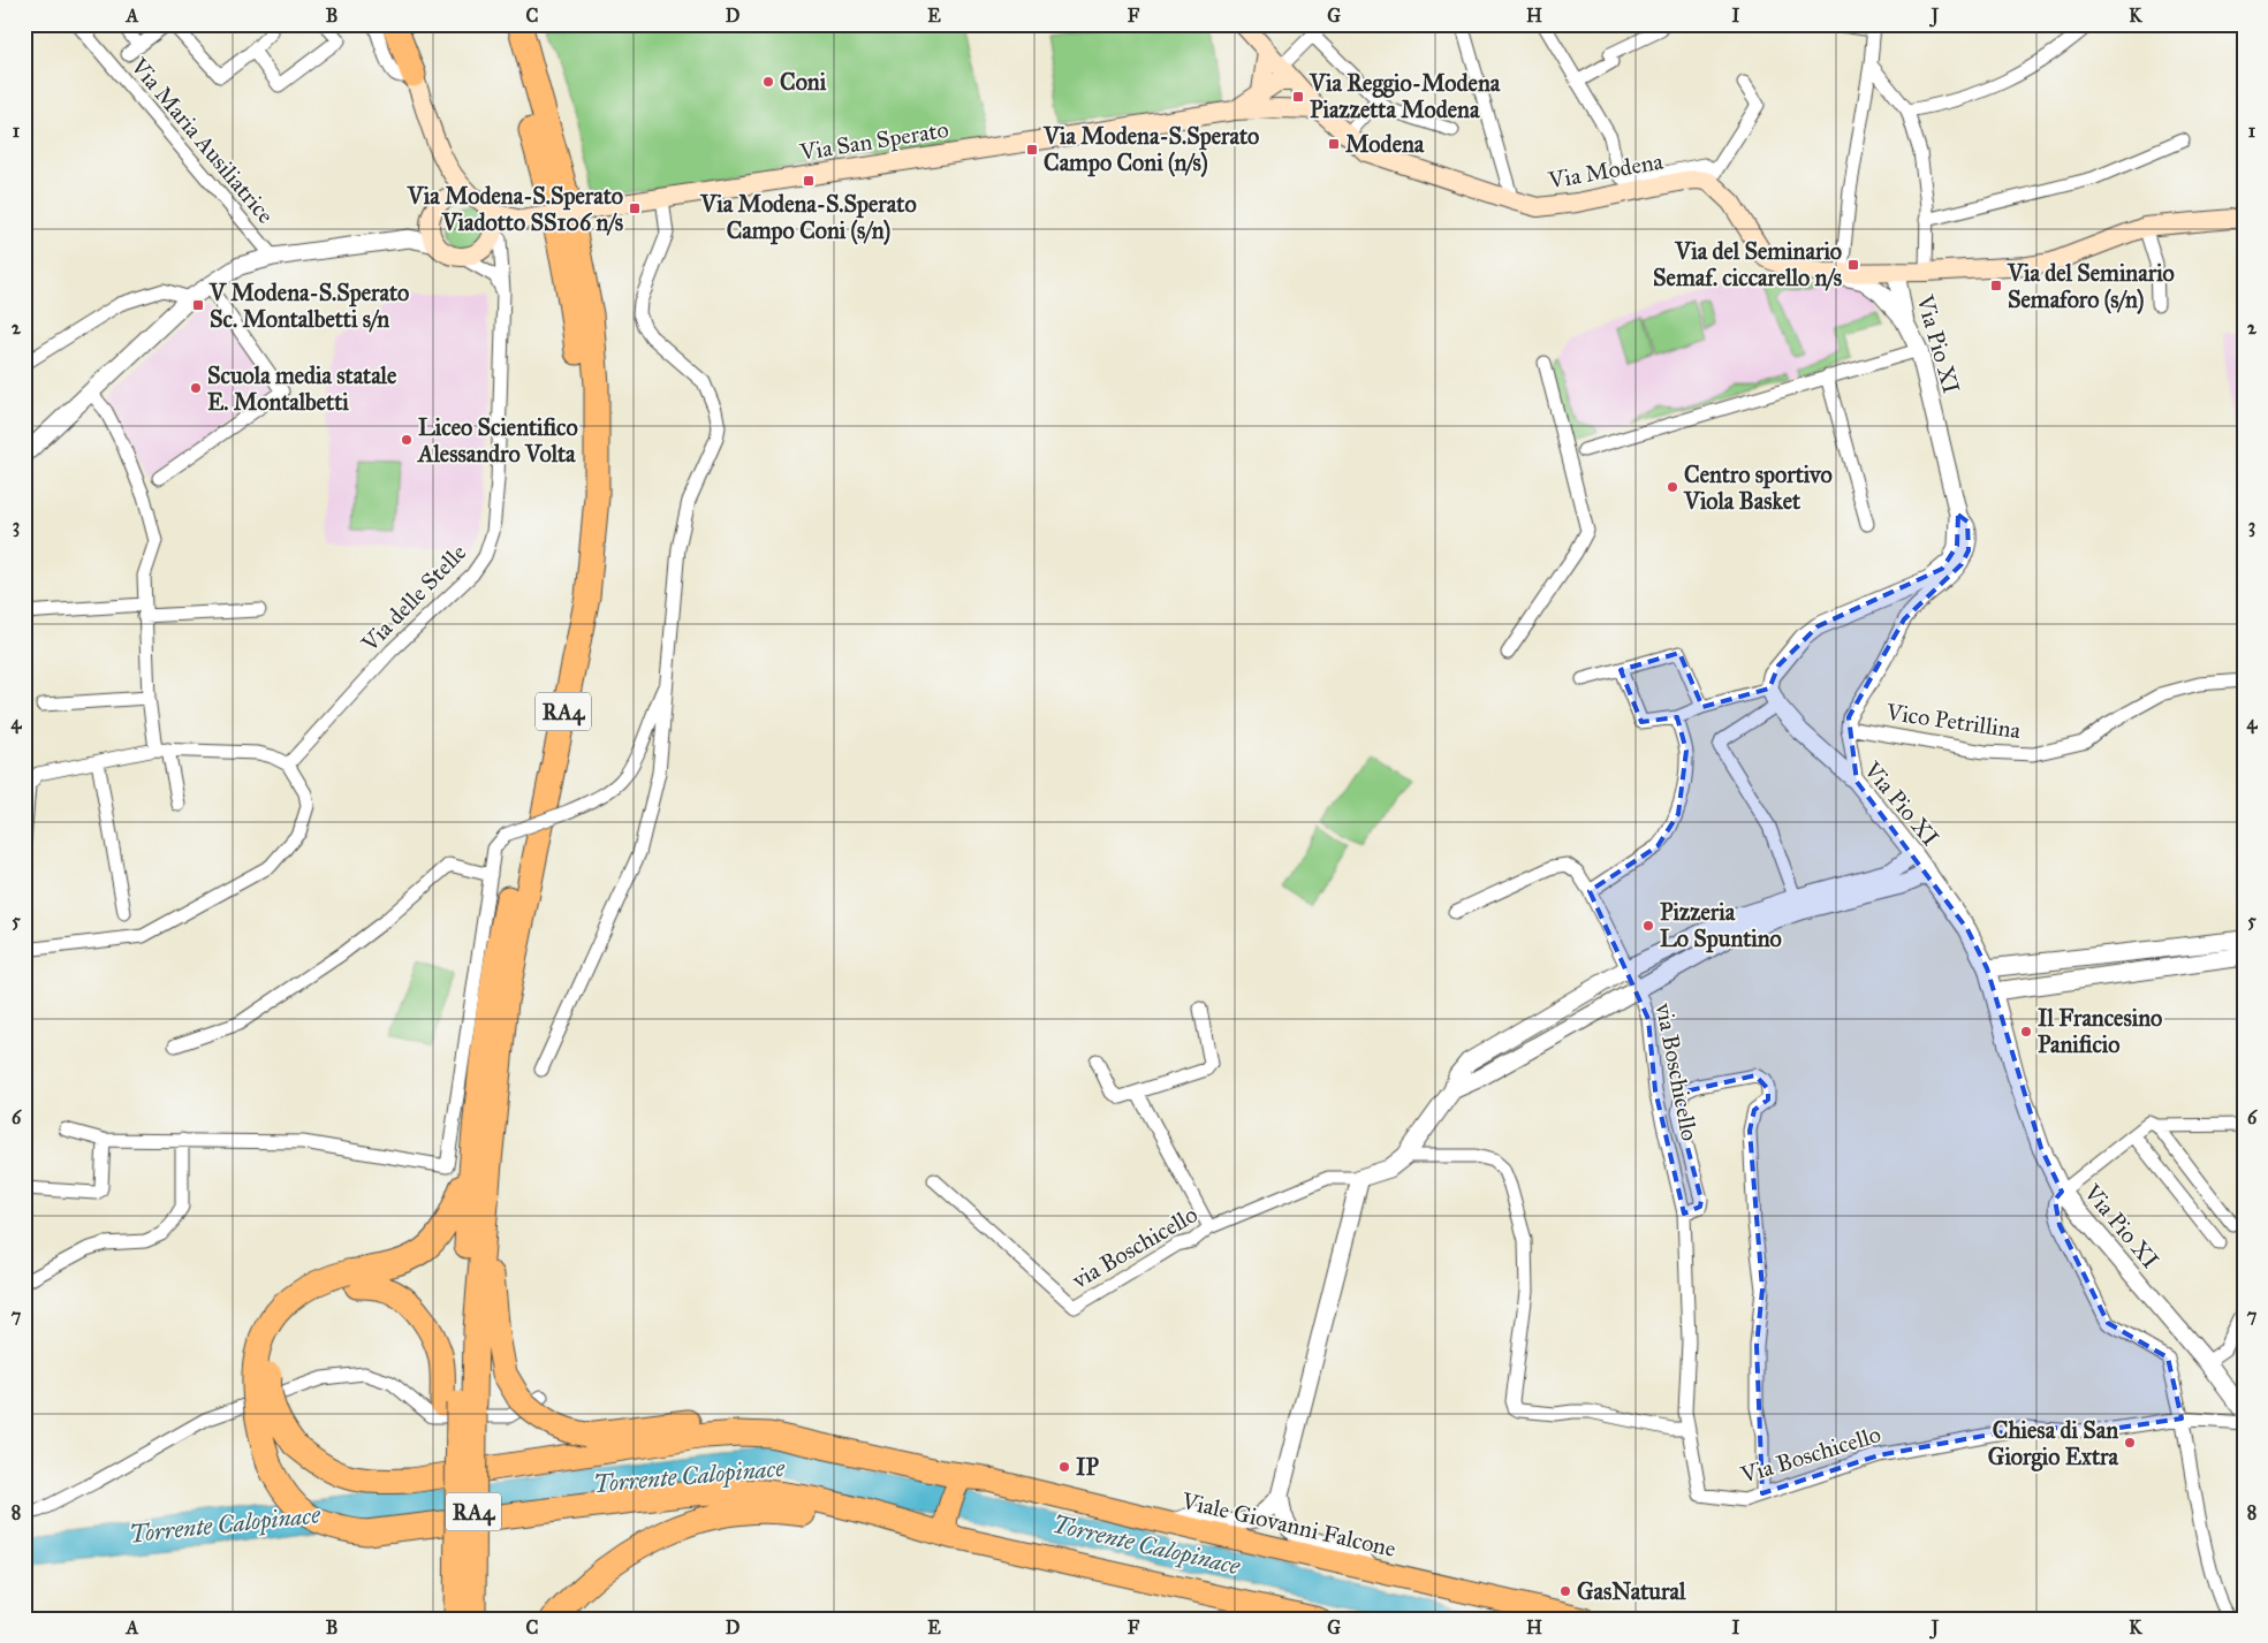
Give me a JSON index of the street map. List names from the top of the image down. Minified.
{"streets":{"highway":["RA4"],"main road":["Via San Sperato","Via Modena","Viale Giovanni Falcone"],"street":["Via Maria Ausiliatrice","Via Pio XI","Via delle Stelle","Vico Petrillina","via Boschicello","Via Boschicello"]},"crossings":[["Via San Sperato","Via Modena"],["via Boschicello","Via Boschicello"]],"water":["Torrente Calopinace"],"places":{"other":["Coni","Scuola media statale E. Montalbetti","Liceo Scientifico Alessandro Volta","Centro sportivo Viola Basket","Pizzeria Lo Spuntino","Il Francesino Panificio","Chiesa di San Giorgio Extra","IP","GasNatural"],"transit":["Via Reggio-Modena Piazzetta Modena","Modena","Via Modena-S.Sperato Campo Coni (n/s)","Via Modena-S.Sperato Campo Coni (s/n)","Via Modena-S.Sperato Viadotto SS106 n/s","Via del Seminario Semaf. ciccarello n/s","Via del Seminario Semaforo (s/n)","V Modena-S.Sperato Sc. Montalbetti s/n"]},"grid":{"columns":["A","B","C","D","E","F","G","H","I","J","K"],"rows":["1","2","3","4","5","6","7","8"]}}
